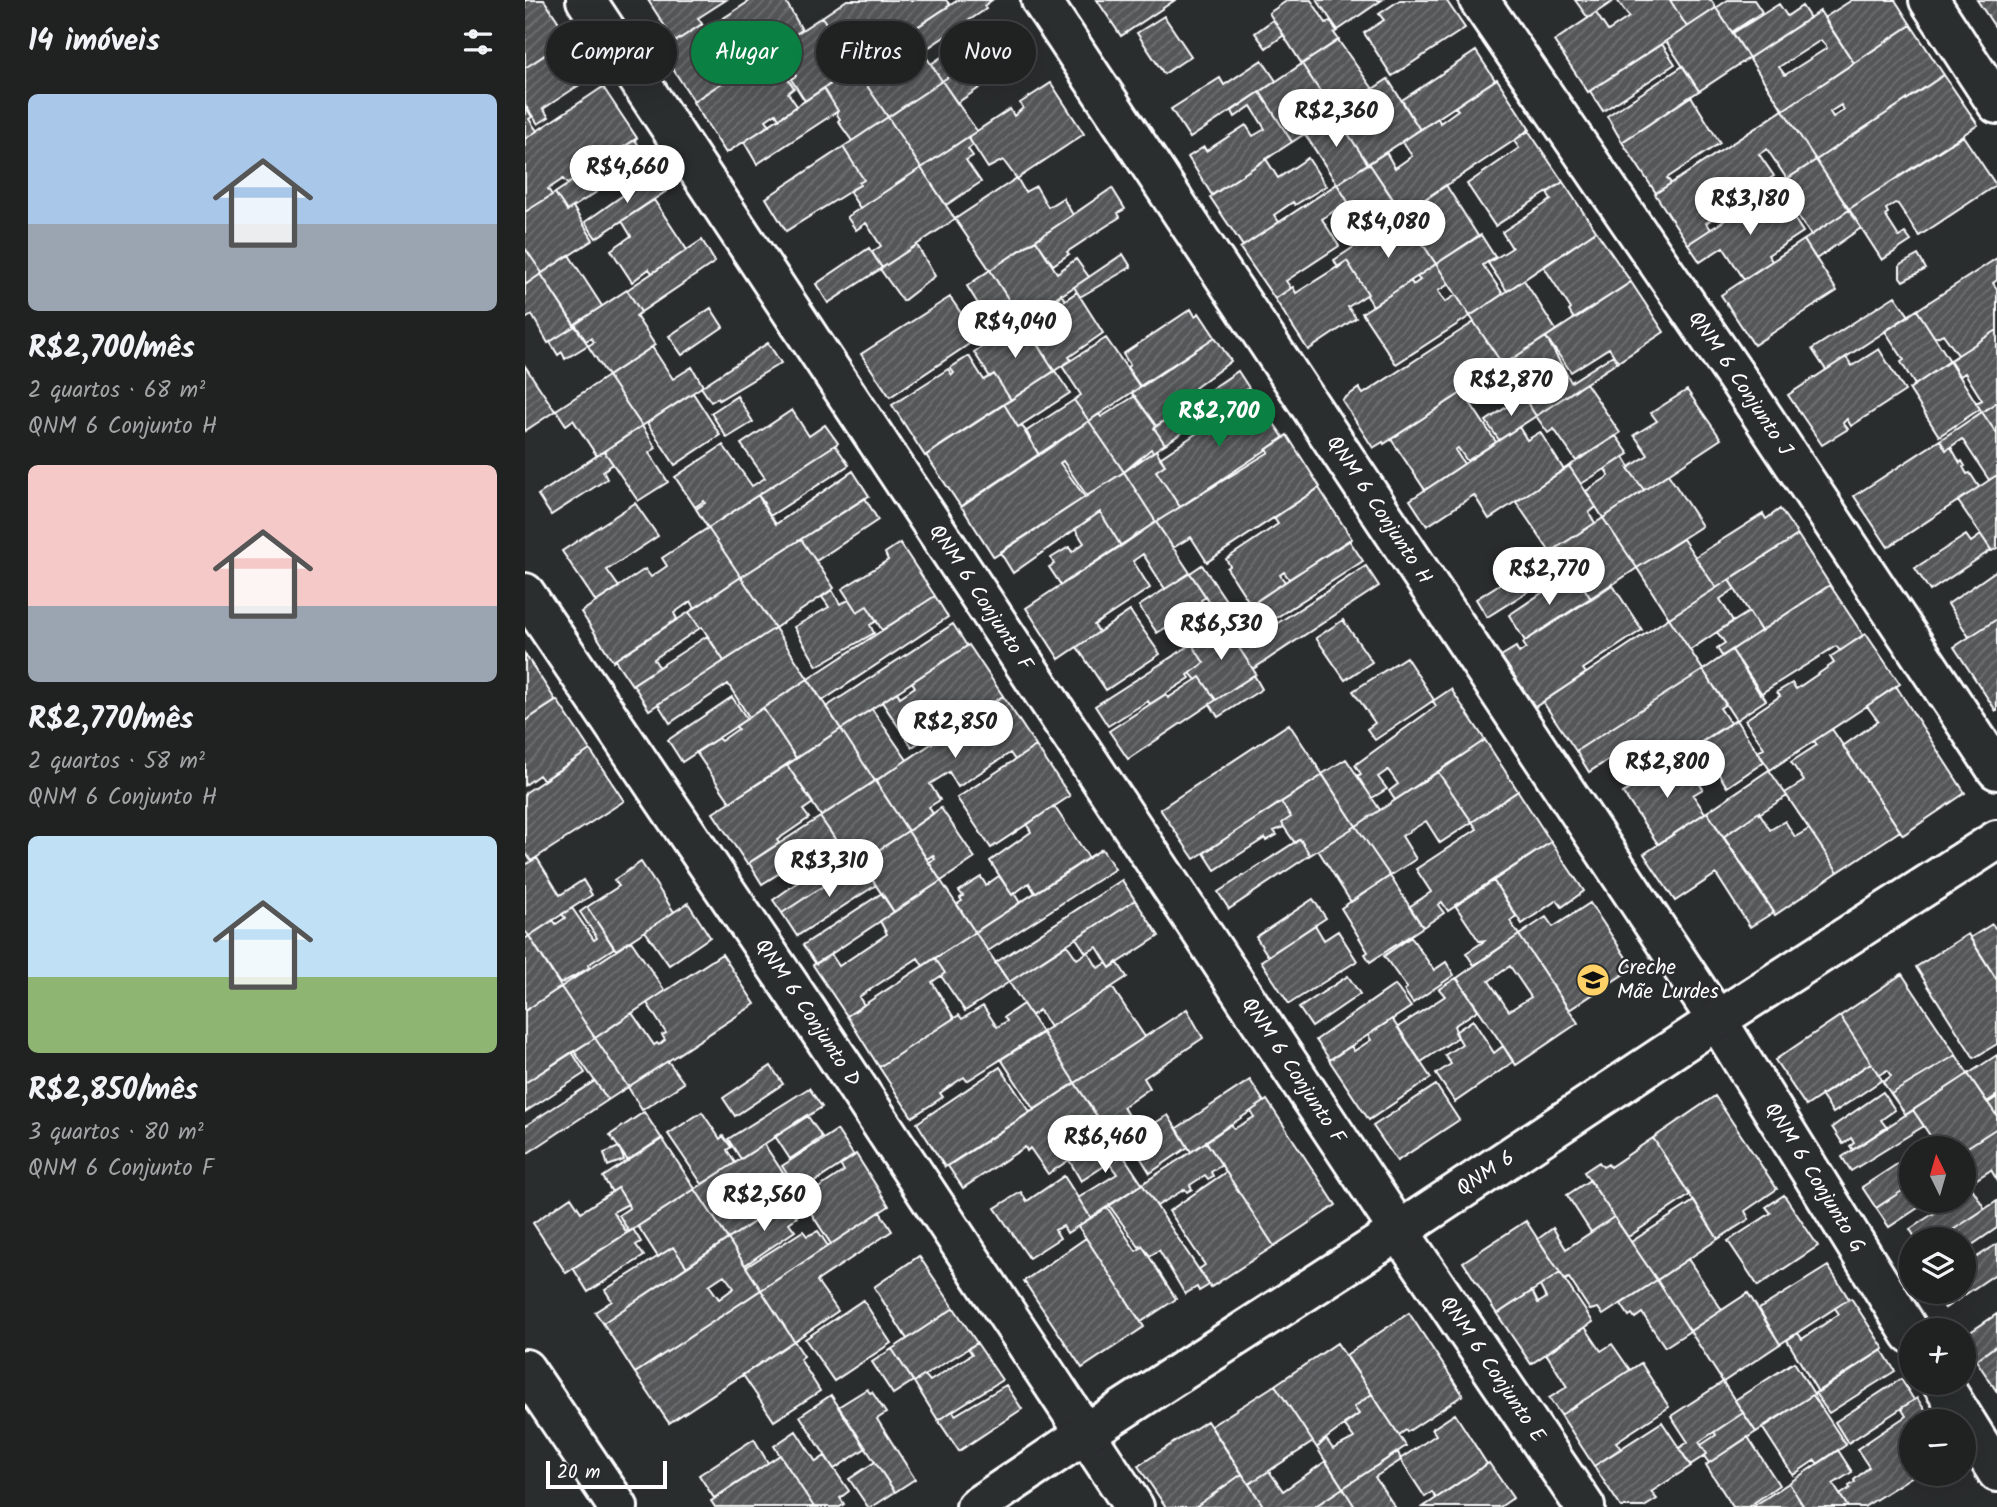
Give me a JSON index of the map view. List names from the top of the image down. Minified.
{"streets":{"street":["QNM 6 Conjunto J","QNM 6 Conjunto H","QNM 6 Conjunto F","QNM 6 Conjunto D","QNM 6","QNM 6 Conjunto G","QNM 6 Conjunto E"]},"crossings":[["QNM 6 Conjunto H","QNM 6"],["QNM 6 Conjunto H","QNM 6 Conjunto G"],["QNM 6 Conjunto F","QNM 6"],["QNM 6 Conjunto F","QNM 6 Conjunto E"],["QNM 6 Conjunto D","QNM 6"],["QNM 6","QNM 6 Conjunto G"],["QNM 6","QNM 6 Conjunto E"]],"places":{"school or university":["Creche Mãe Lurdes"]},"scale_bar":"20 m","north":"top","page":{"heading":"14 imóveis","chip":["Comprar","Alugar","Filtros","Novo"],"list":[{"name":"R$2,700/mês","note":"2 quartos · 68 m² · QNM 6 Conjunto H"},{"name":"R$2,770/mês","note":"2 quartos · 58 m² · QNM 6 Conjunto H"},{"name":"R$2,850/mês","note":"3 quartos · 80 m² · QNM 6 Conjunto F"}],"price":["R$2,360","R$4,660","R$3,180","R$4,080","R$4,040","R$2,870","R$2,700","R$2,770","R$6,530","R$2,850","R$2,800","R$3,310","R$6,460","R$2,560"],"map_buttons":["+","−"],"scale":"20 m"}}
